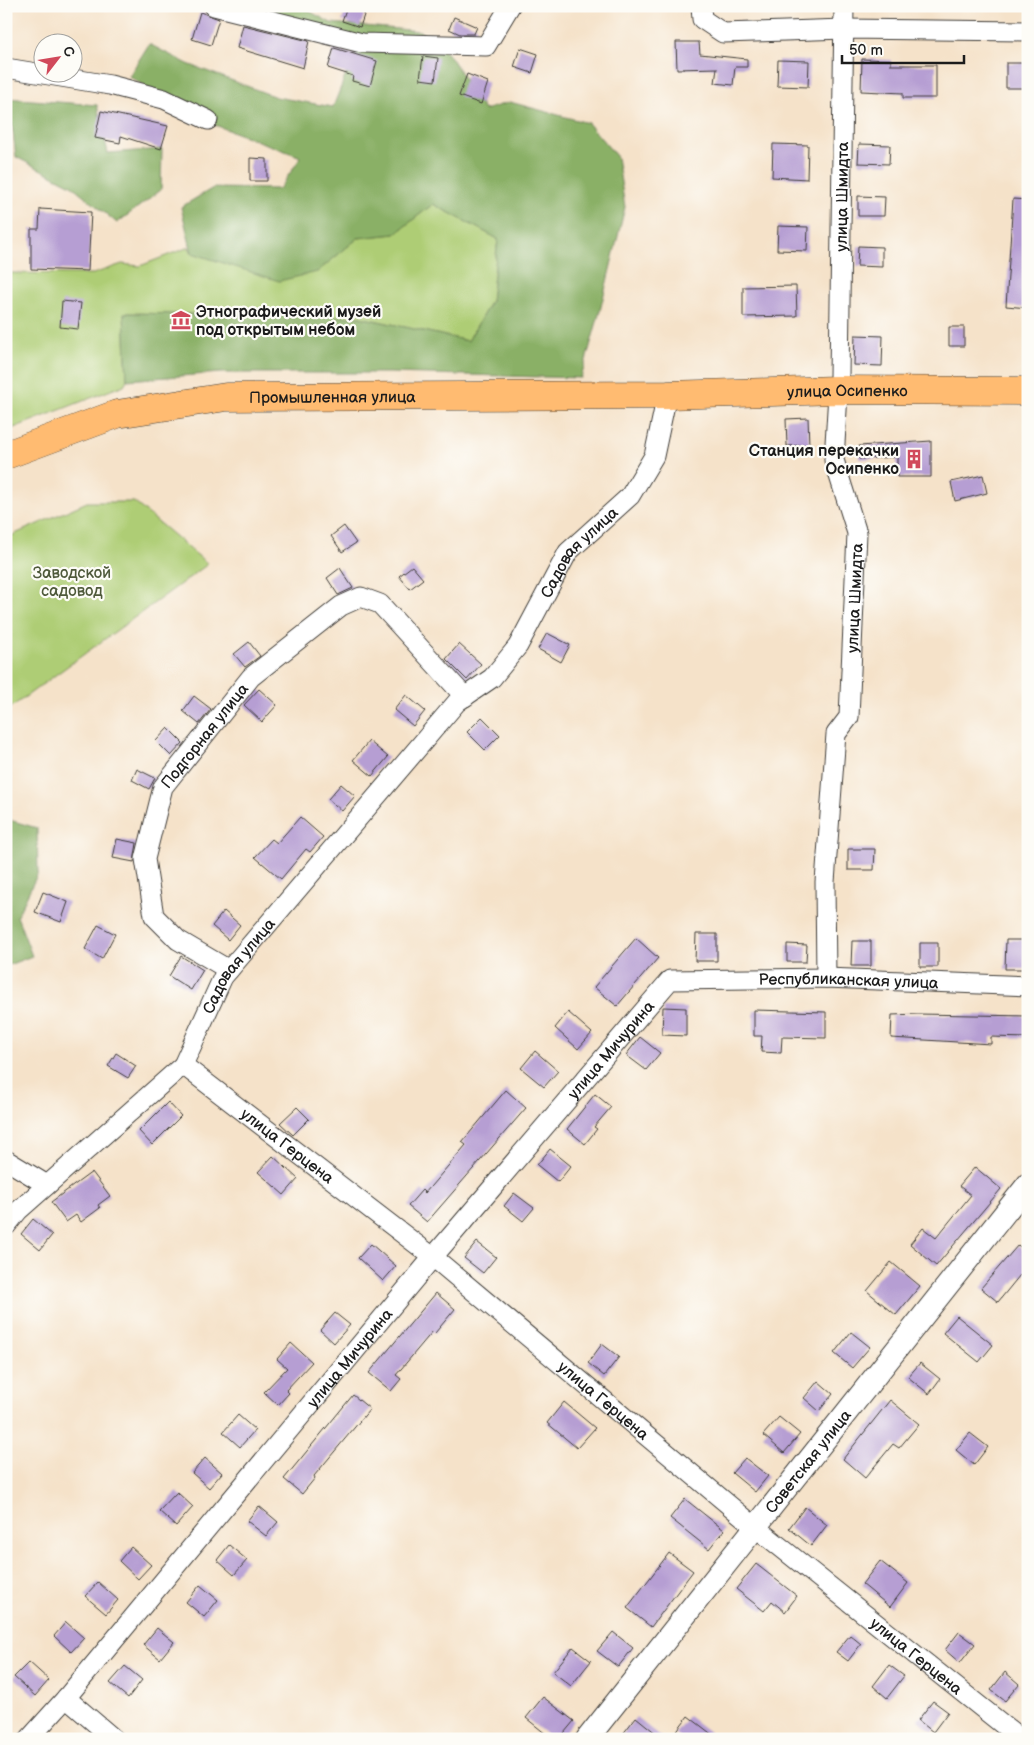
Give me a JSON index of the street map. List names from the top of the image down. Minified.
{"streets":{"main road":["улица Осипенко","Промышленная улица"],"street":["улица Шмидта","Садовая улица","Подгорная улица","Республиканская улица","улица Мичурина","улица Герцена","Советская улица"]},"crossings":[["улица Шмидта","улица Осипенко"],["улица Шмидта","Республиканская улица"],["улица Осипенко","Промышленная улица"],["улица Осипенко","Садовая улица"],["Промышленная улица","Садовая улица"],["Садовая улица","Подгорная улица"],["Садовая улица","улица Герцена"],["Республиканская улица","улица Мичурина"],["улица Мичурина","улица Герцена"],["улица Герцена","Советская улица"]],"parks":["Заводской садовод"],"places":{"museum":["Этнографический музей под открытым небом"],"building":["Станция перекачки Осипенко"]},"scale_bar":"50 m","north":"top right"}
